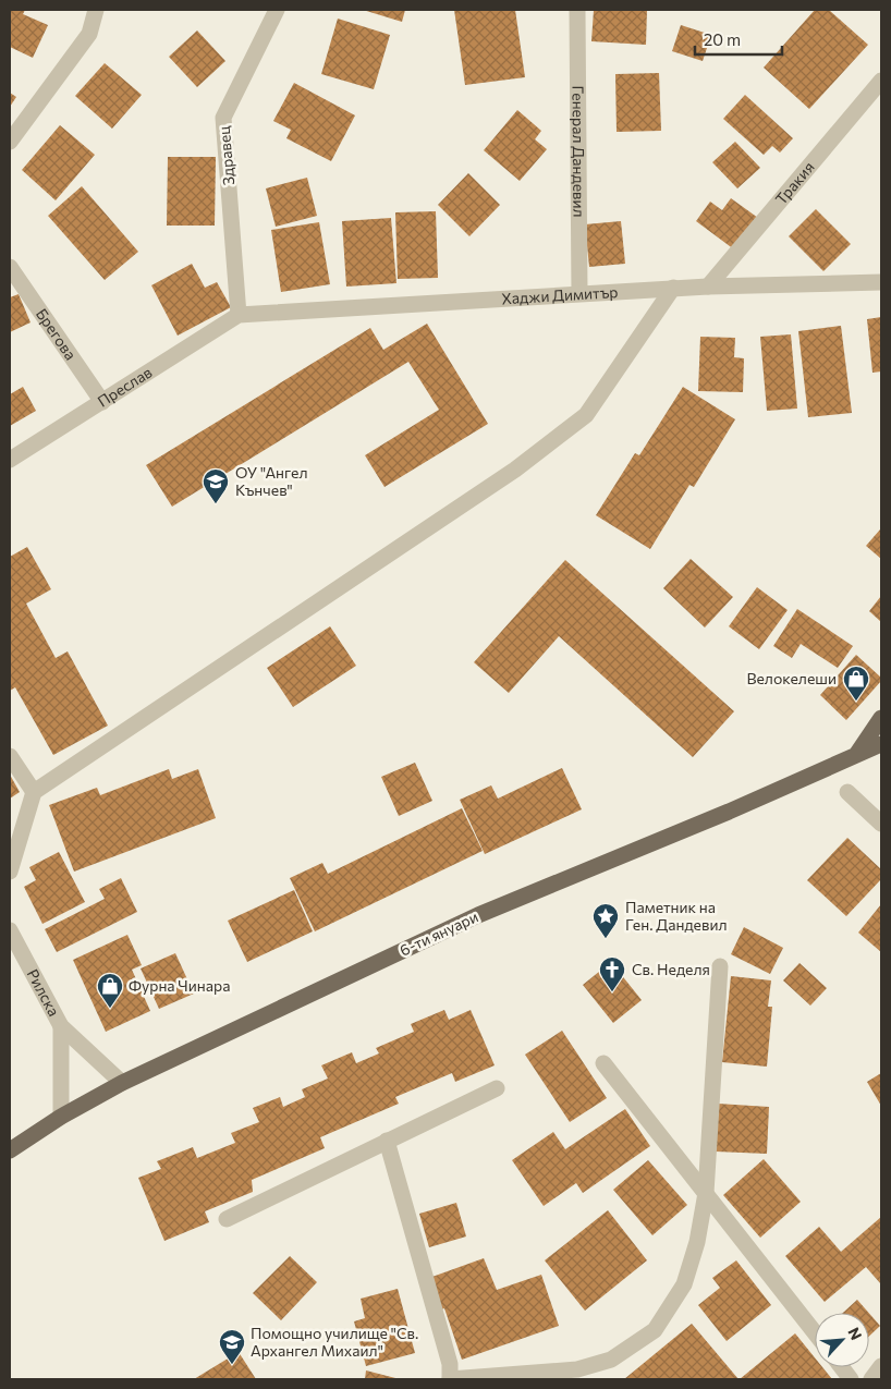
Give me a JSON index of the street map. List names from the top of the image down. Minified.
{"streets":{"main road":["6-ти януари"],"street":["Генерал Дандевил","Здравец","Тракия","Хаджи Димитър","Брегова","Преслав","Рилска"]},"crossings":[["Генерал Дандевил","Хаджи Димитър"],["Здравец","Хаджи Димитър"],["Здравец","Преслав"],["Тракия","Хаджи Димитър"],["Хаджи Димитър","Преслав"],["Брегова","Преслав"]],"places":{"school or university":["ОУ \"Ангел Кънчев\"","Помощно училище \"Св. Архангел Михаил\""],"shop":["Велокелеши","Фурна Чинара"],"place":["Паметник на Ген. Дандевил"],"church":["Св. Неделя"]},"scale_bar":"20 m","north":"top right"}
